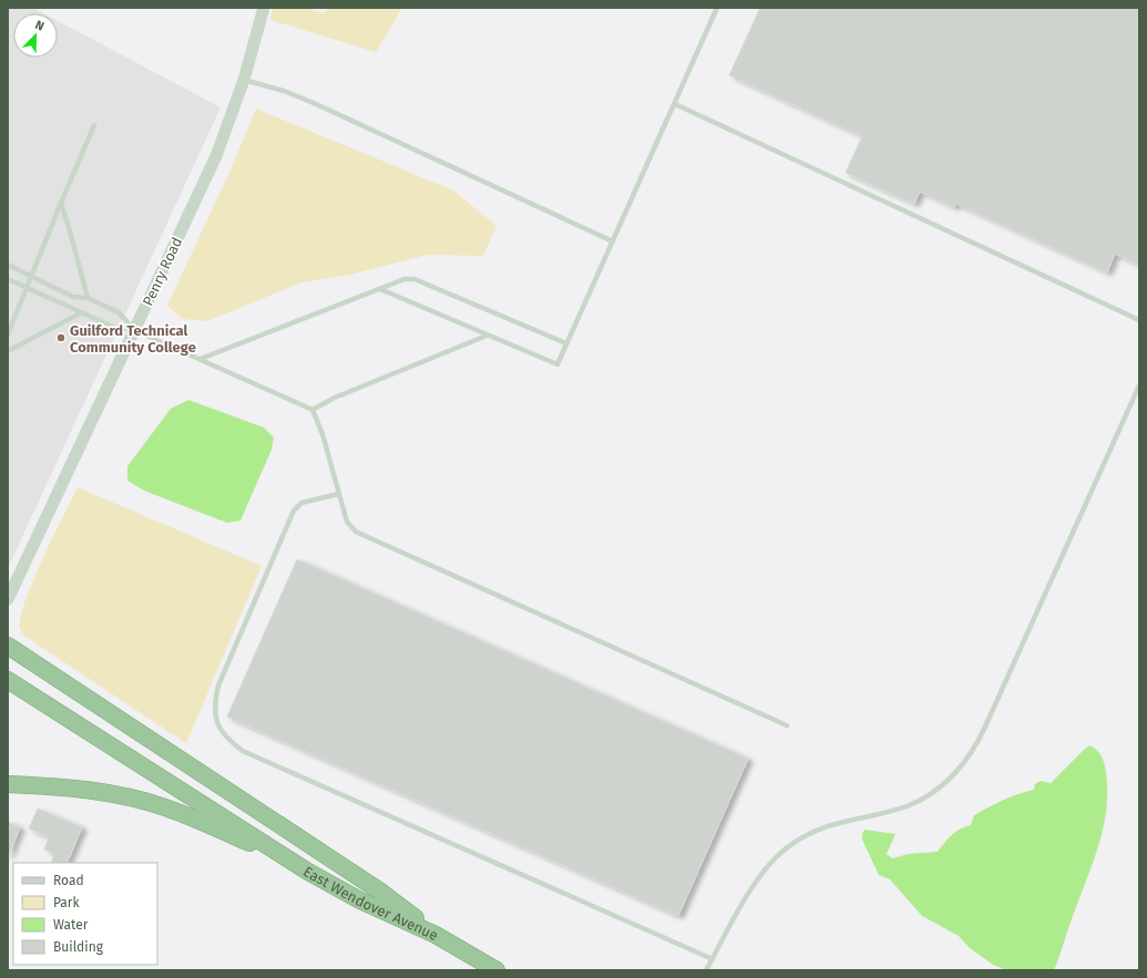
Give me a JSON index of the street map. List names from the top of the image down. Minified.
{"streets":{"highway":["East Wendover Avenue"],"street":["Penry Road"]},"places":["Guilford Technical Community College"],"legend":["Road","Park","Water","Building"],"north":"top right"}
